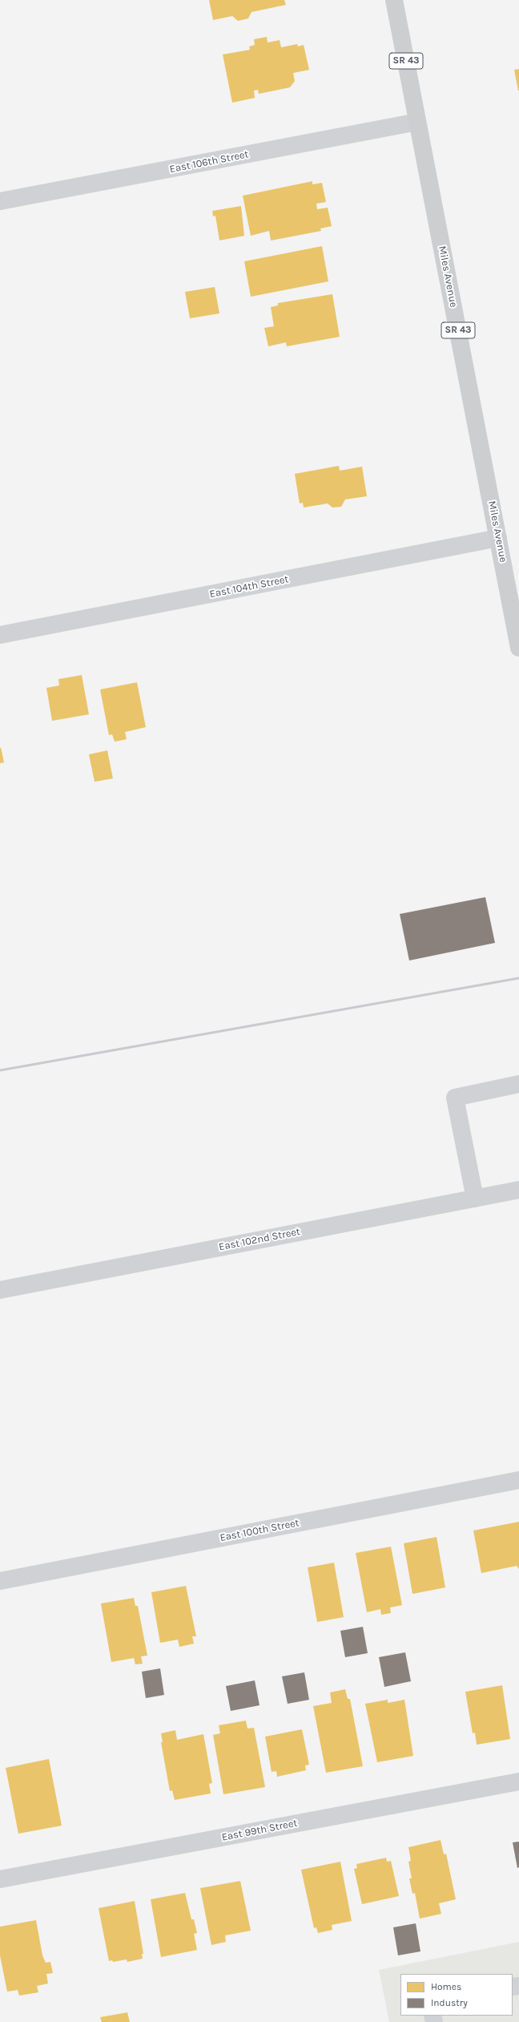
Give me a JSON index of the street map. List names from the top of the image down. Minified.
{"streets":{"main road":["SR 43","Miles Avenue"],"street":["East 106th Street","East 104th Street","East 102nd Street","East 100th Street","East 99th Street"]},"crossings":[["East 106th Street","Miles Avenue"],["Miles Avenue","East 104th Street"]],"legend":["Homes","Industry"]}
